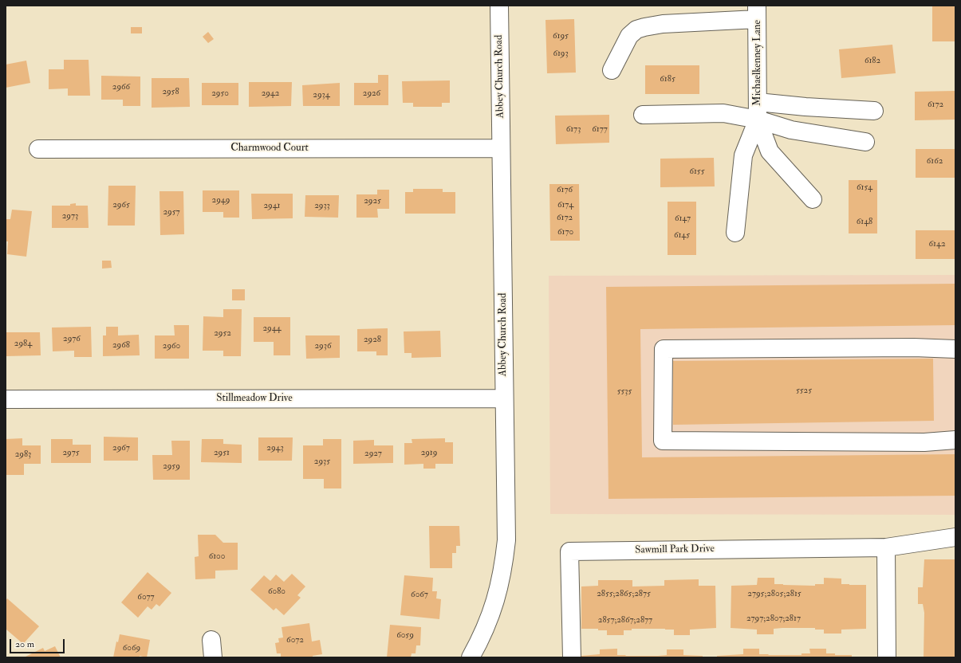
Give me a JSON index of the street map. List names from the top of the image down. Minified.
{"streets":{"street":["Michaelkenney Lane","Abbey Church Road","Charmwood Court","Stillmeadow Drive","Sawmill Park Drive"]},"crossings":[["Abbey Church Road","Charmwood Court"],["Abbey Church Road","Stillmeadow Drive"]],"house_numbers":["6195","6193","6182","6185","2966","2958","2950","2942","2926","2934","6172","6173","6177","6162","6155","6154","6176","2949","2925","2965","6174","2941","2933","2957","2973","6172","6147","6148","6170","6145","6142","2944","2952","2976","2928","2984","2968","2960","2936","5525","5535","2967","2943","2975","2951","2919","2927","2983","2935","2959","6100","6080","2855;2865;2875","2795;2805;2815","6067","6077","2797;2807;2817","2857;2867;2877","6059","6072","6069"],"scale_bar":"20 m"}
